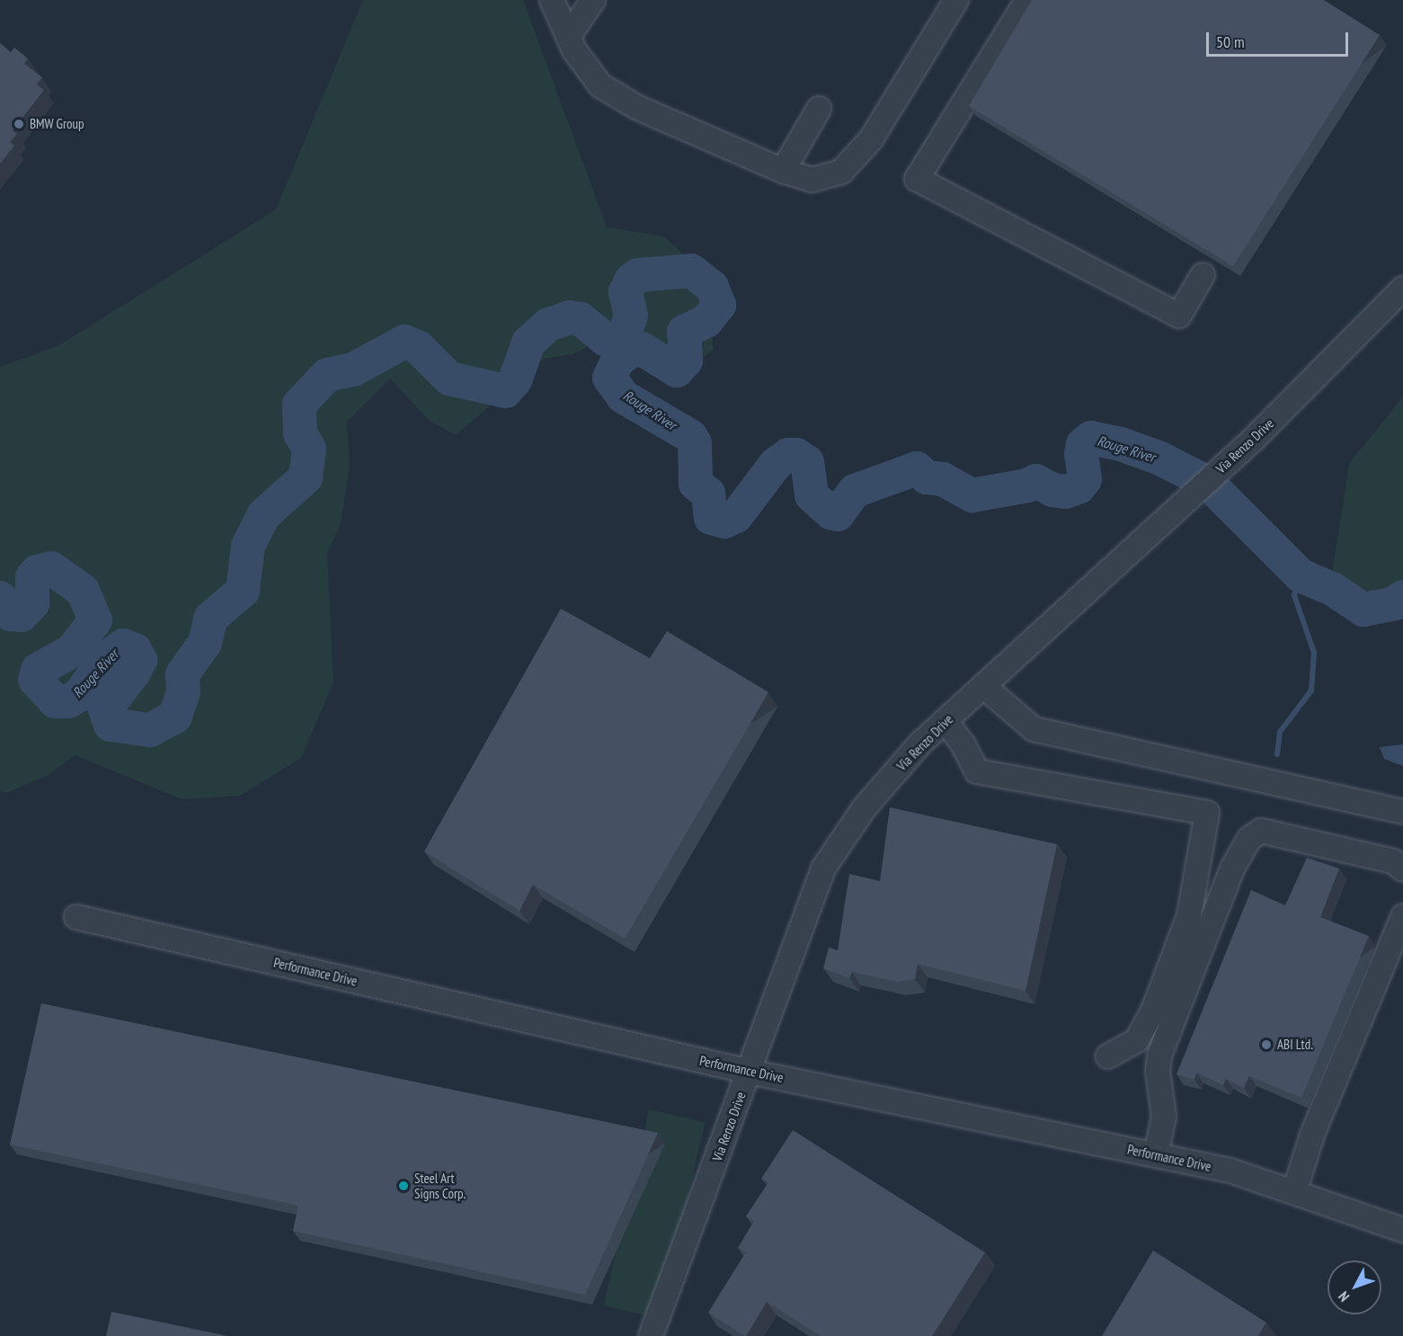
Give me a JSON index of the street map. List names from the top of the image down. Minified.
{"streets":{"street":["Via Renzo Drive","Performance Drive"]},"crossings":[["Via Renzo Drive","Performance Drive"]],"water":["Rouge River"],"places":["BMW Group","ABI Ltd.","Steel Art Signs Corp."],"scale_bar":"50 m","north":"bottom left"}
